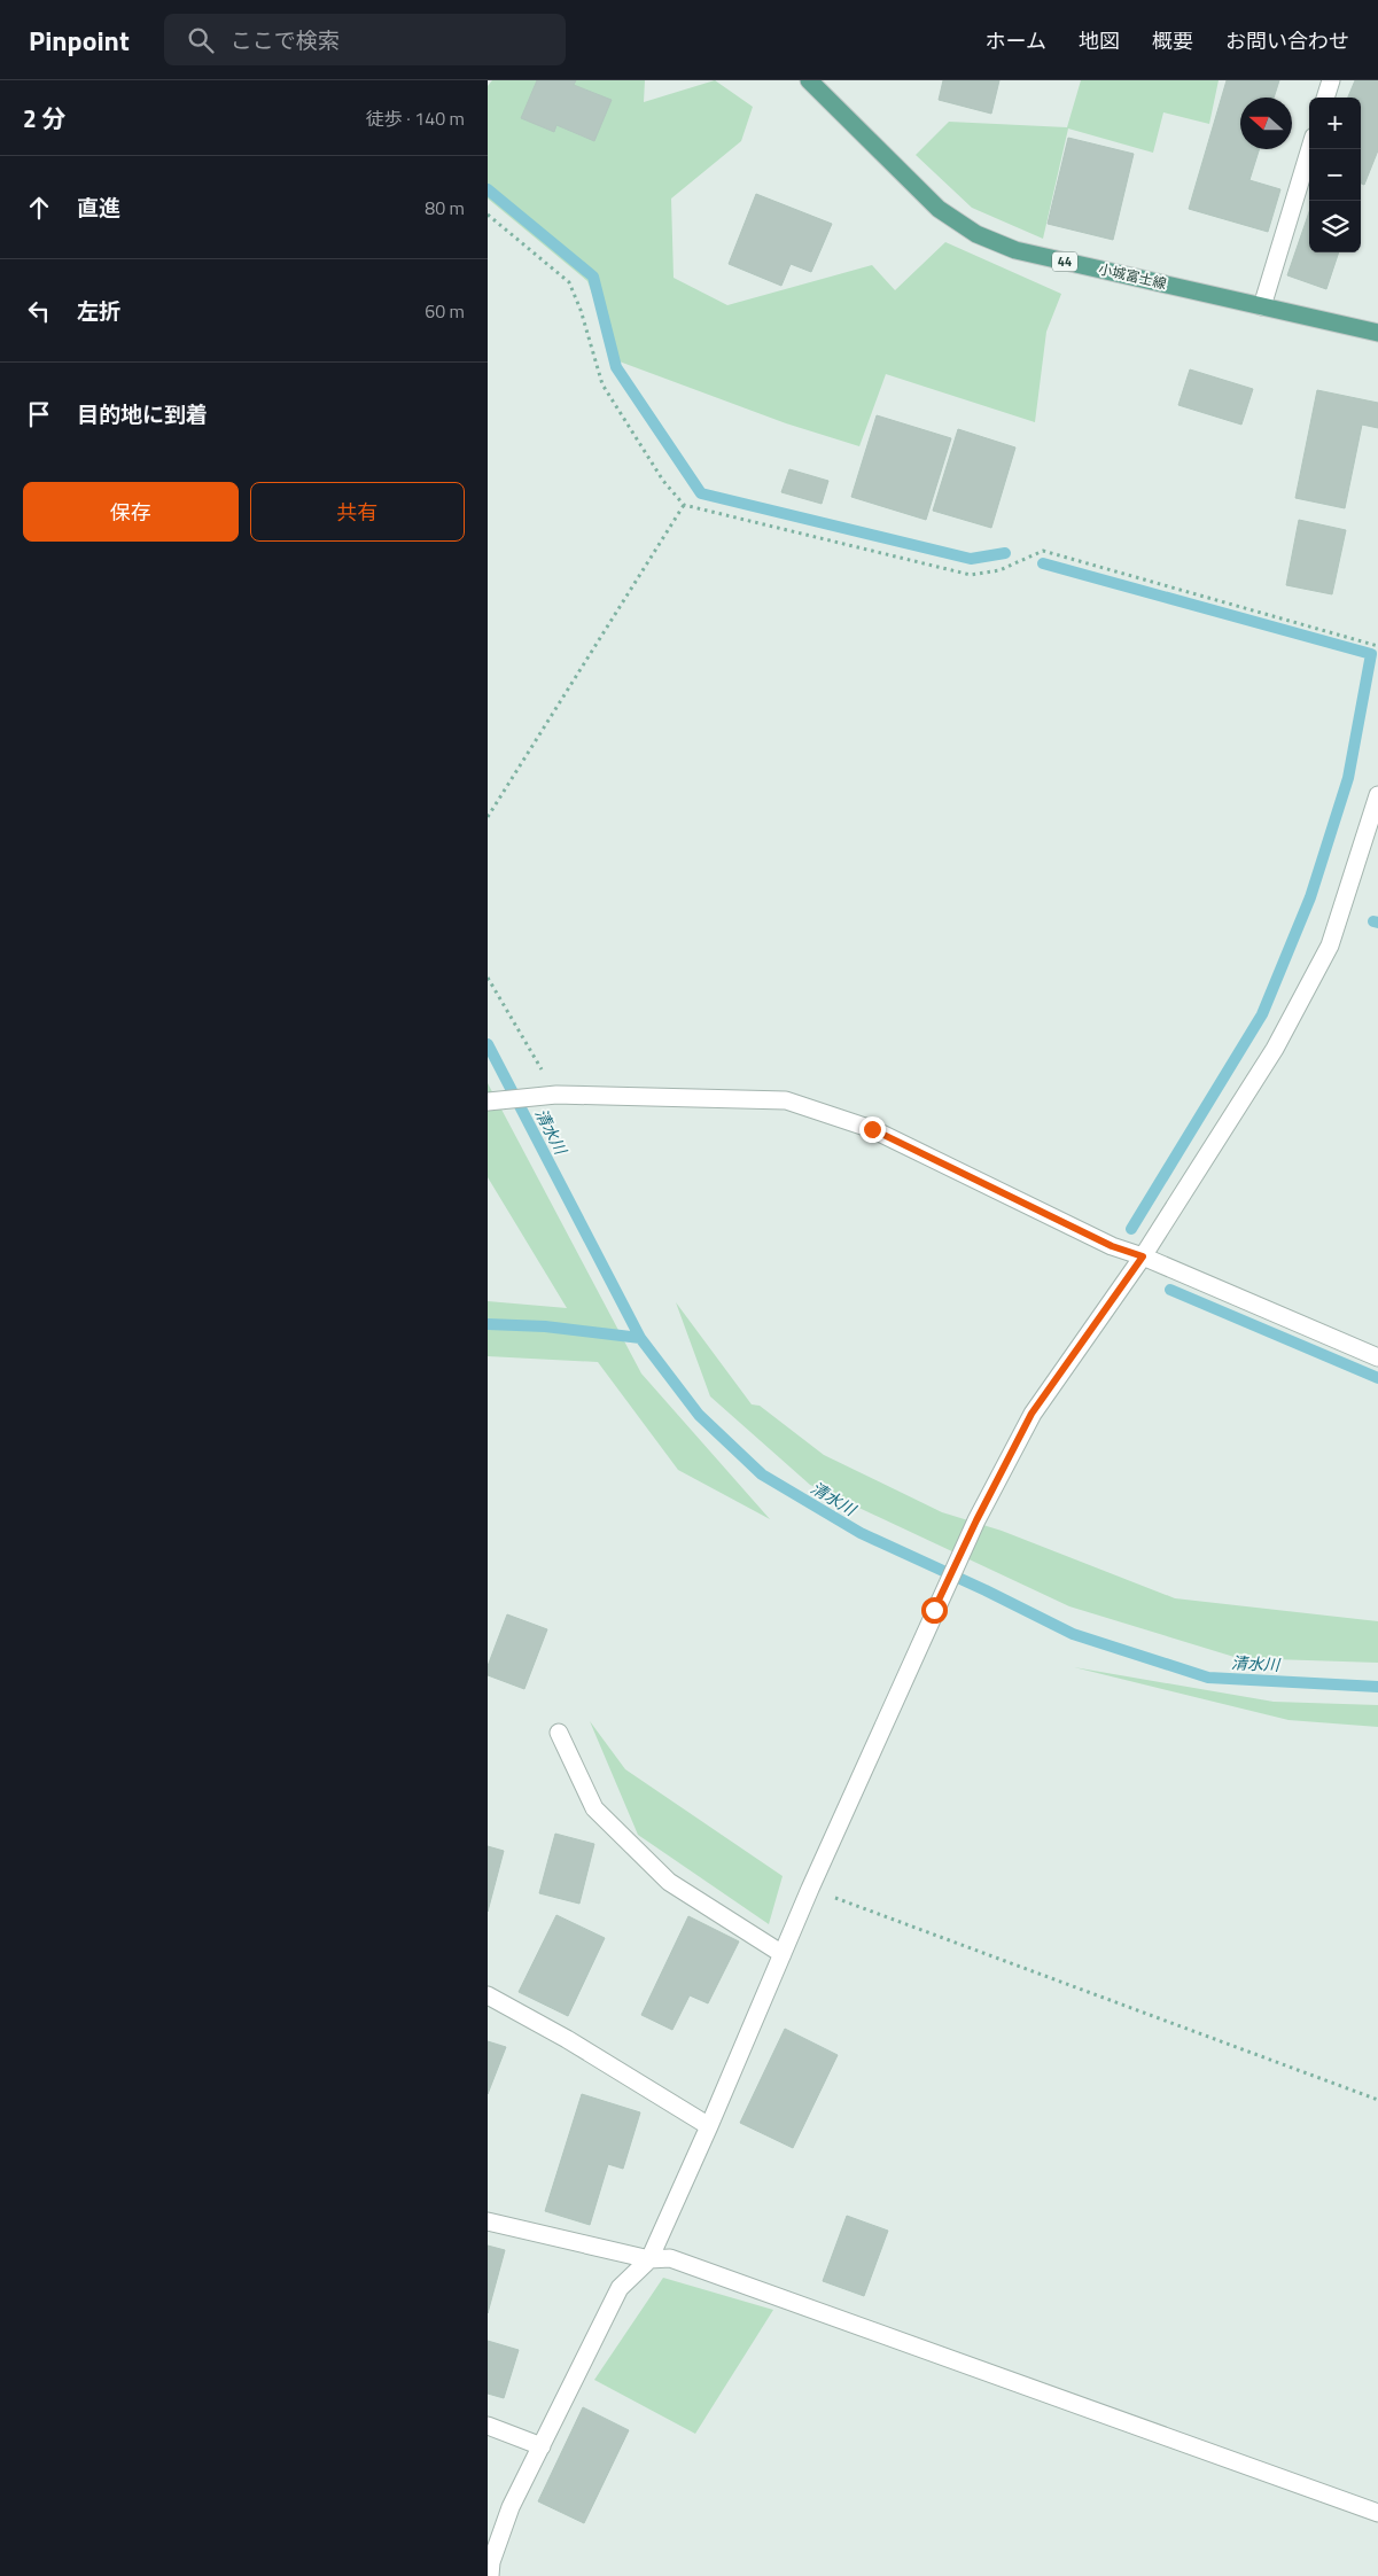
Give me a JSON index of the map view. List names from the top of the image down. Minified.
{"streets":{"main road":["44","小城富士線"]},"water":["清水川"],"north":"left","page":{"header":"Pinpoint","search":"ここで検索","nav":["ホーム","地図","概要","お問い合わせ"],"heading":["2 分","徒歩 · 140 m"],"map_buttons":["+","−"],"list":[["直進","80 m"],["左折","60 m"],"目的地に到着"],"buttons":["保存","共有"]}}
